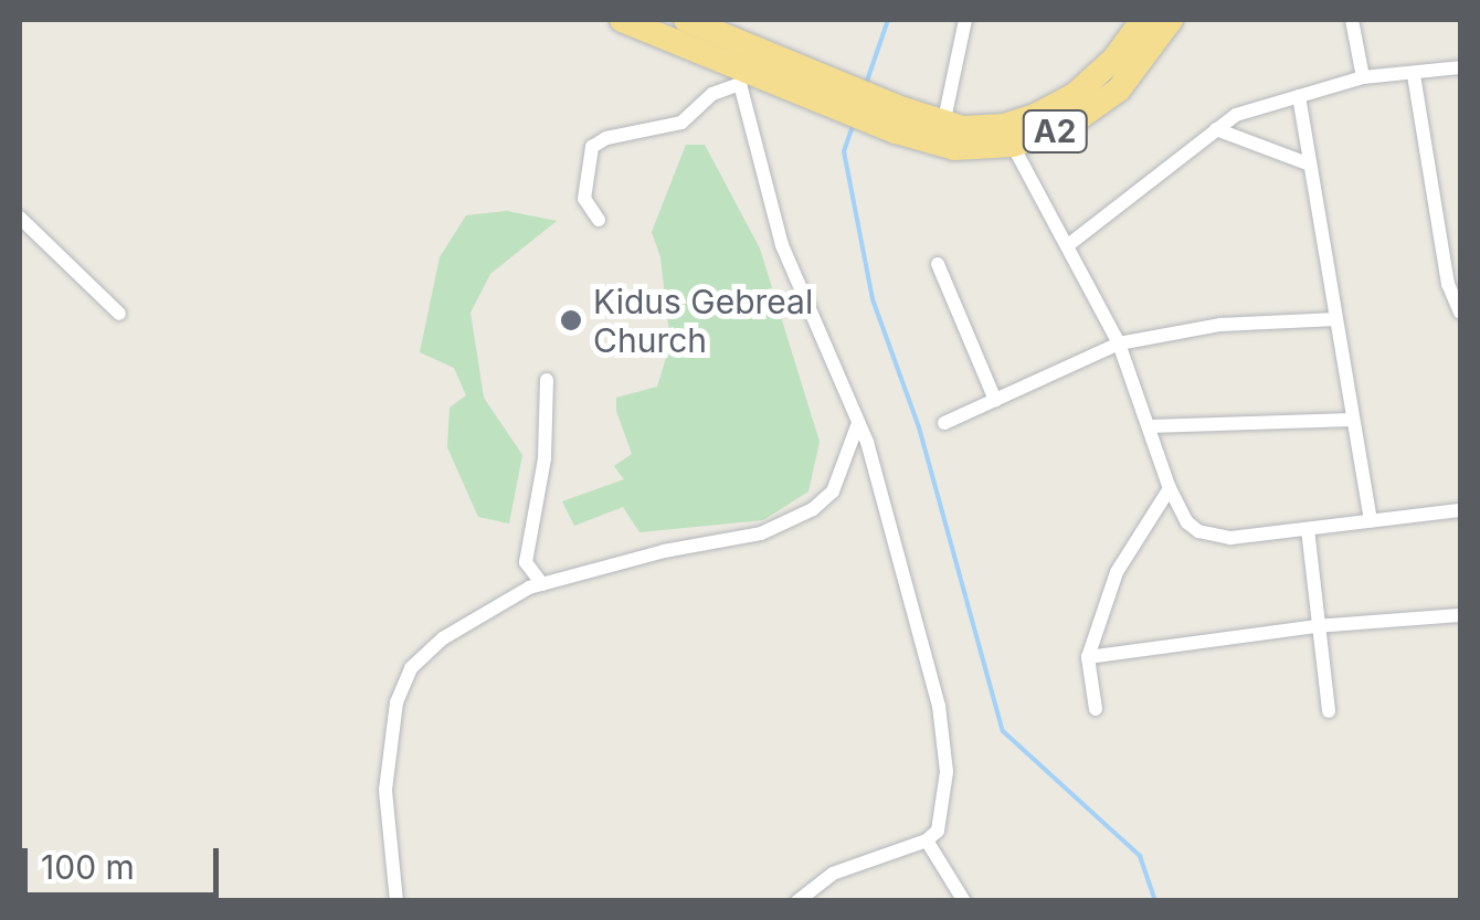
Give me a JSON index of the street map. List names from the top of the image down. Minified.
{"streets":{"highway":["A2"]},"places":["Kidus Gebreal Church"],"scale_bar":"100 m"}
